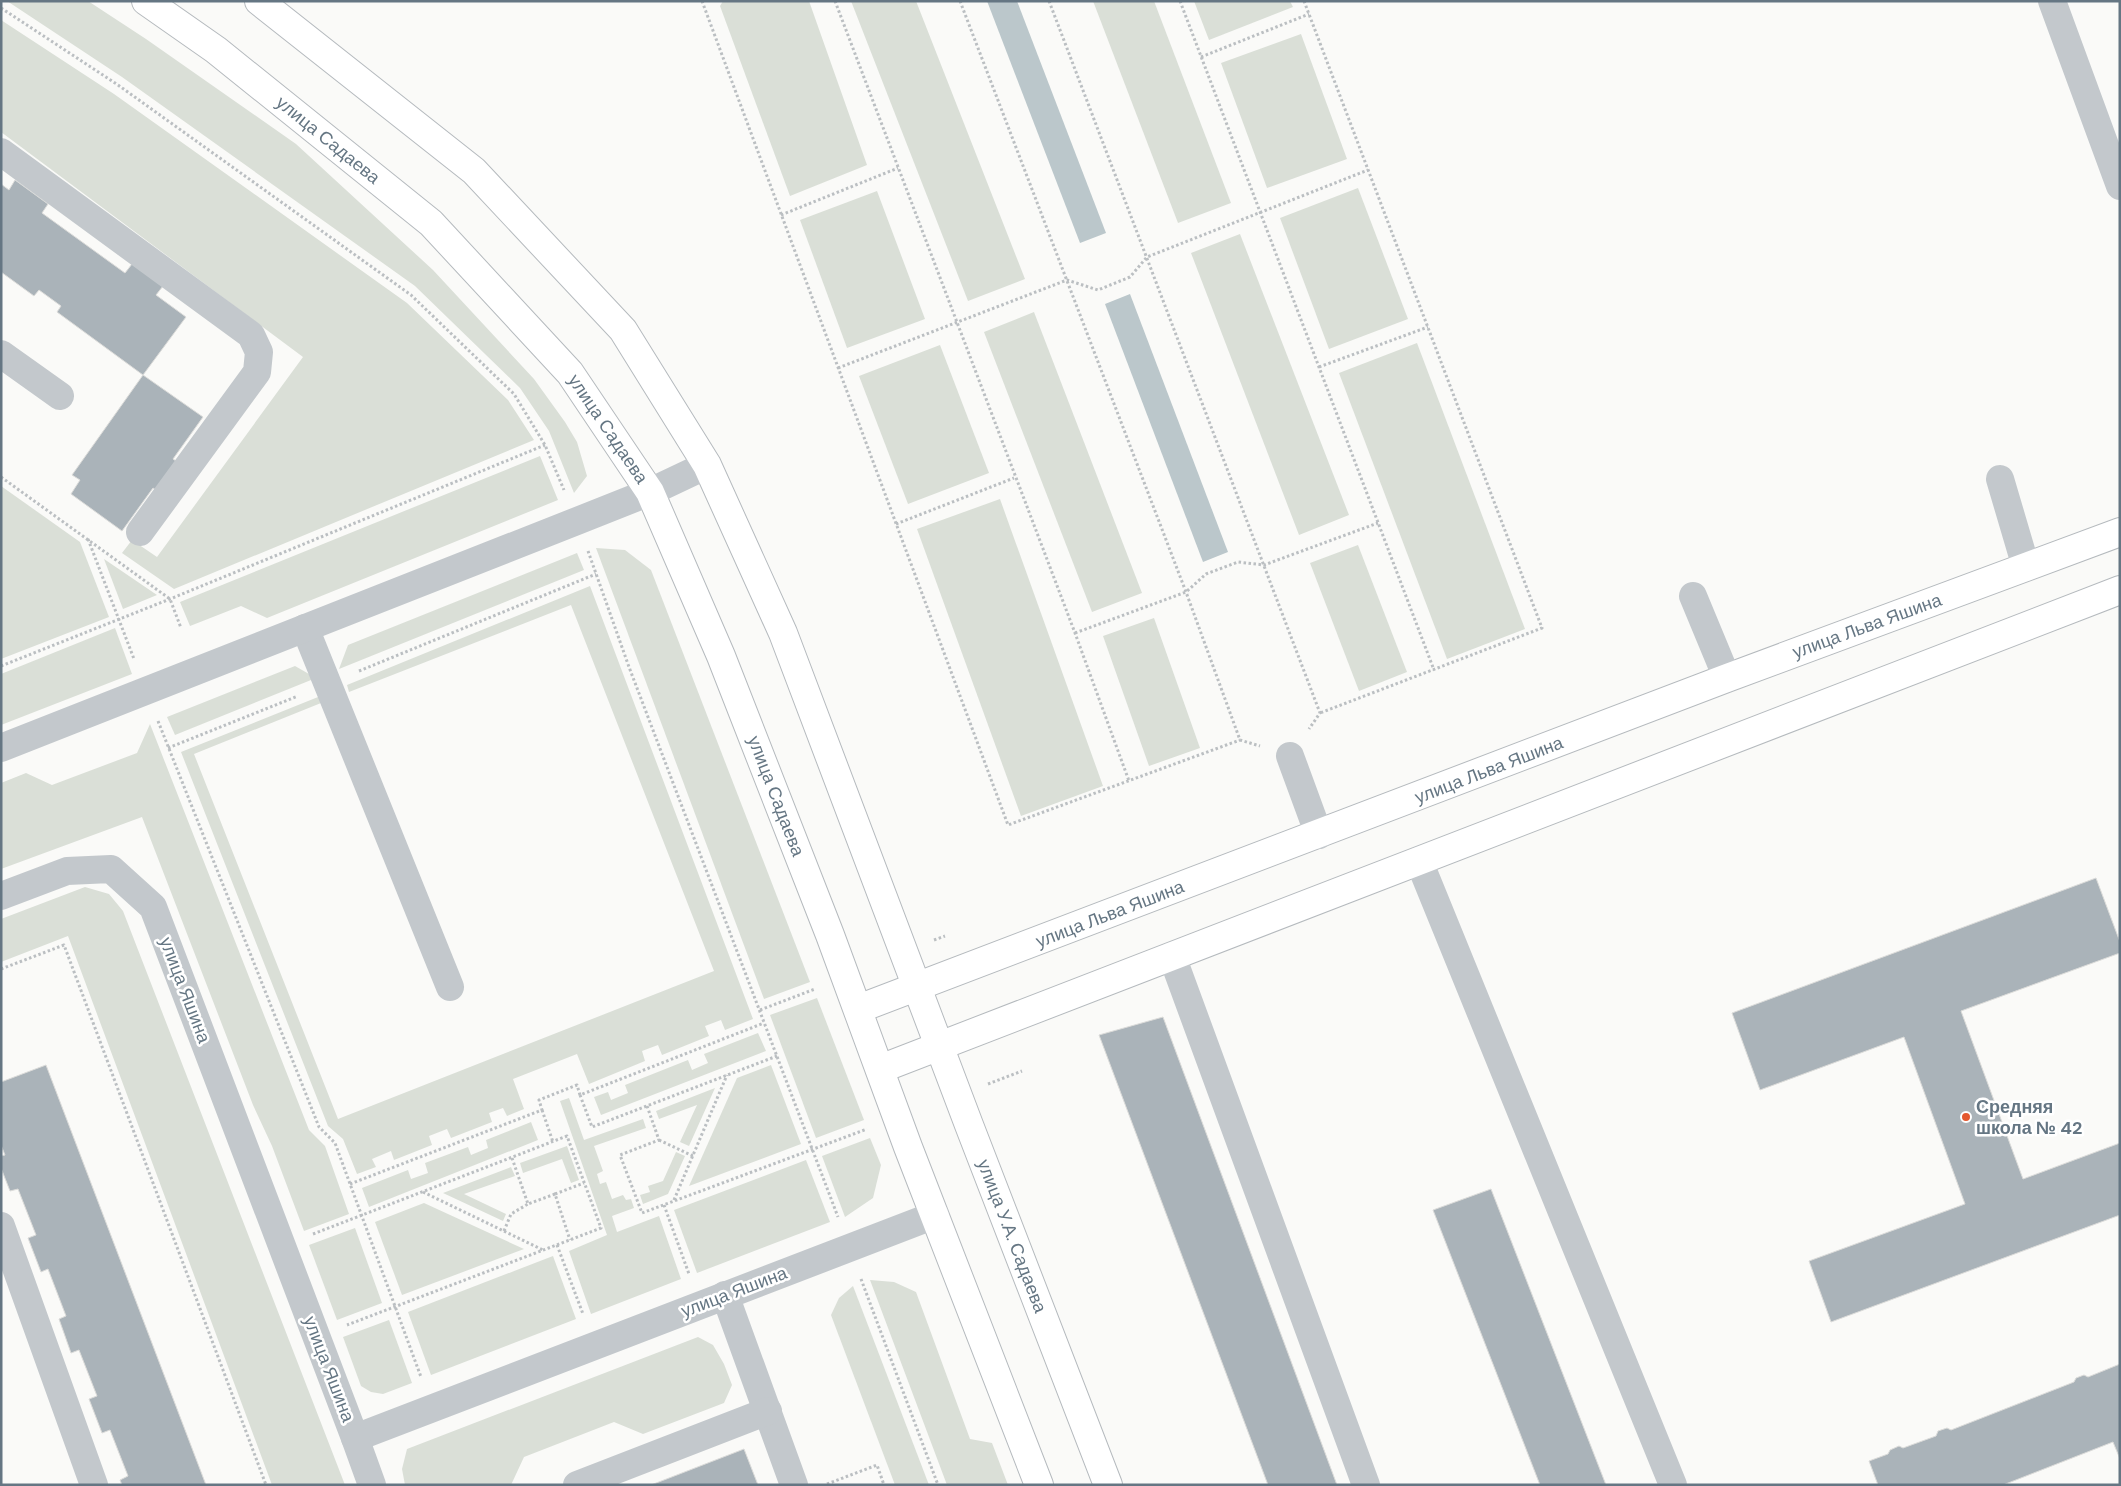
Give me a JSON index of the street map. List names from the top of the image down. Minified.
{"streets":{"main road":["улица Садаева","улица Льва Яшина","улица У.А. Садаева"],"street":["улица Яшина"]},"crossings":[["улица Садаева","улица Льва Яшина"],["улица Льва Яшина","улица У.А. Садаева"]],"places":["Средняя школа № 42"]}
